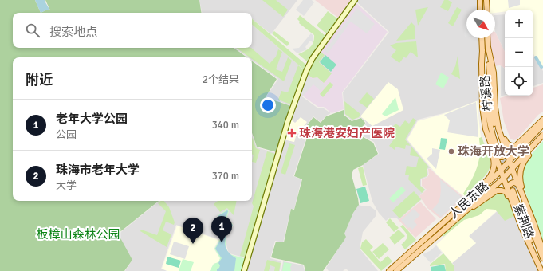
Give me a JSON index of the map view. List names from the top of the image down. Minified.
{"streets":{"main road":["柠溪路","人民东路","紫荆路"]},"parks":["板樟山森林公园"],"places":{"health":["珠海港安妇产医院"],"other":["珠海开放大学"]},"north":"bottom right","page":{"map_buttons":["+","−"],"search":"搜索地点","heading":["附近","2个结果"],"list":[{"mark":"1","name":"老年大学公园","note":"公园","value":"340 m"},{"mark":"2","name":"珠海市老年大学","note":"大学","value":"370 m"}],"pins":["1","2"]}}
